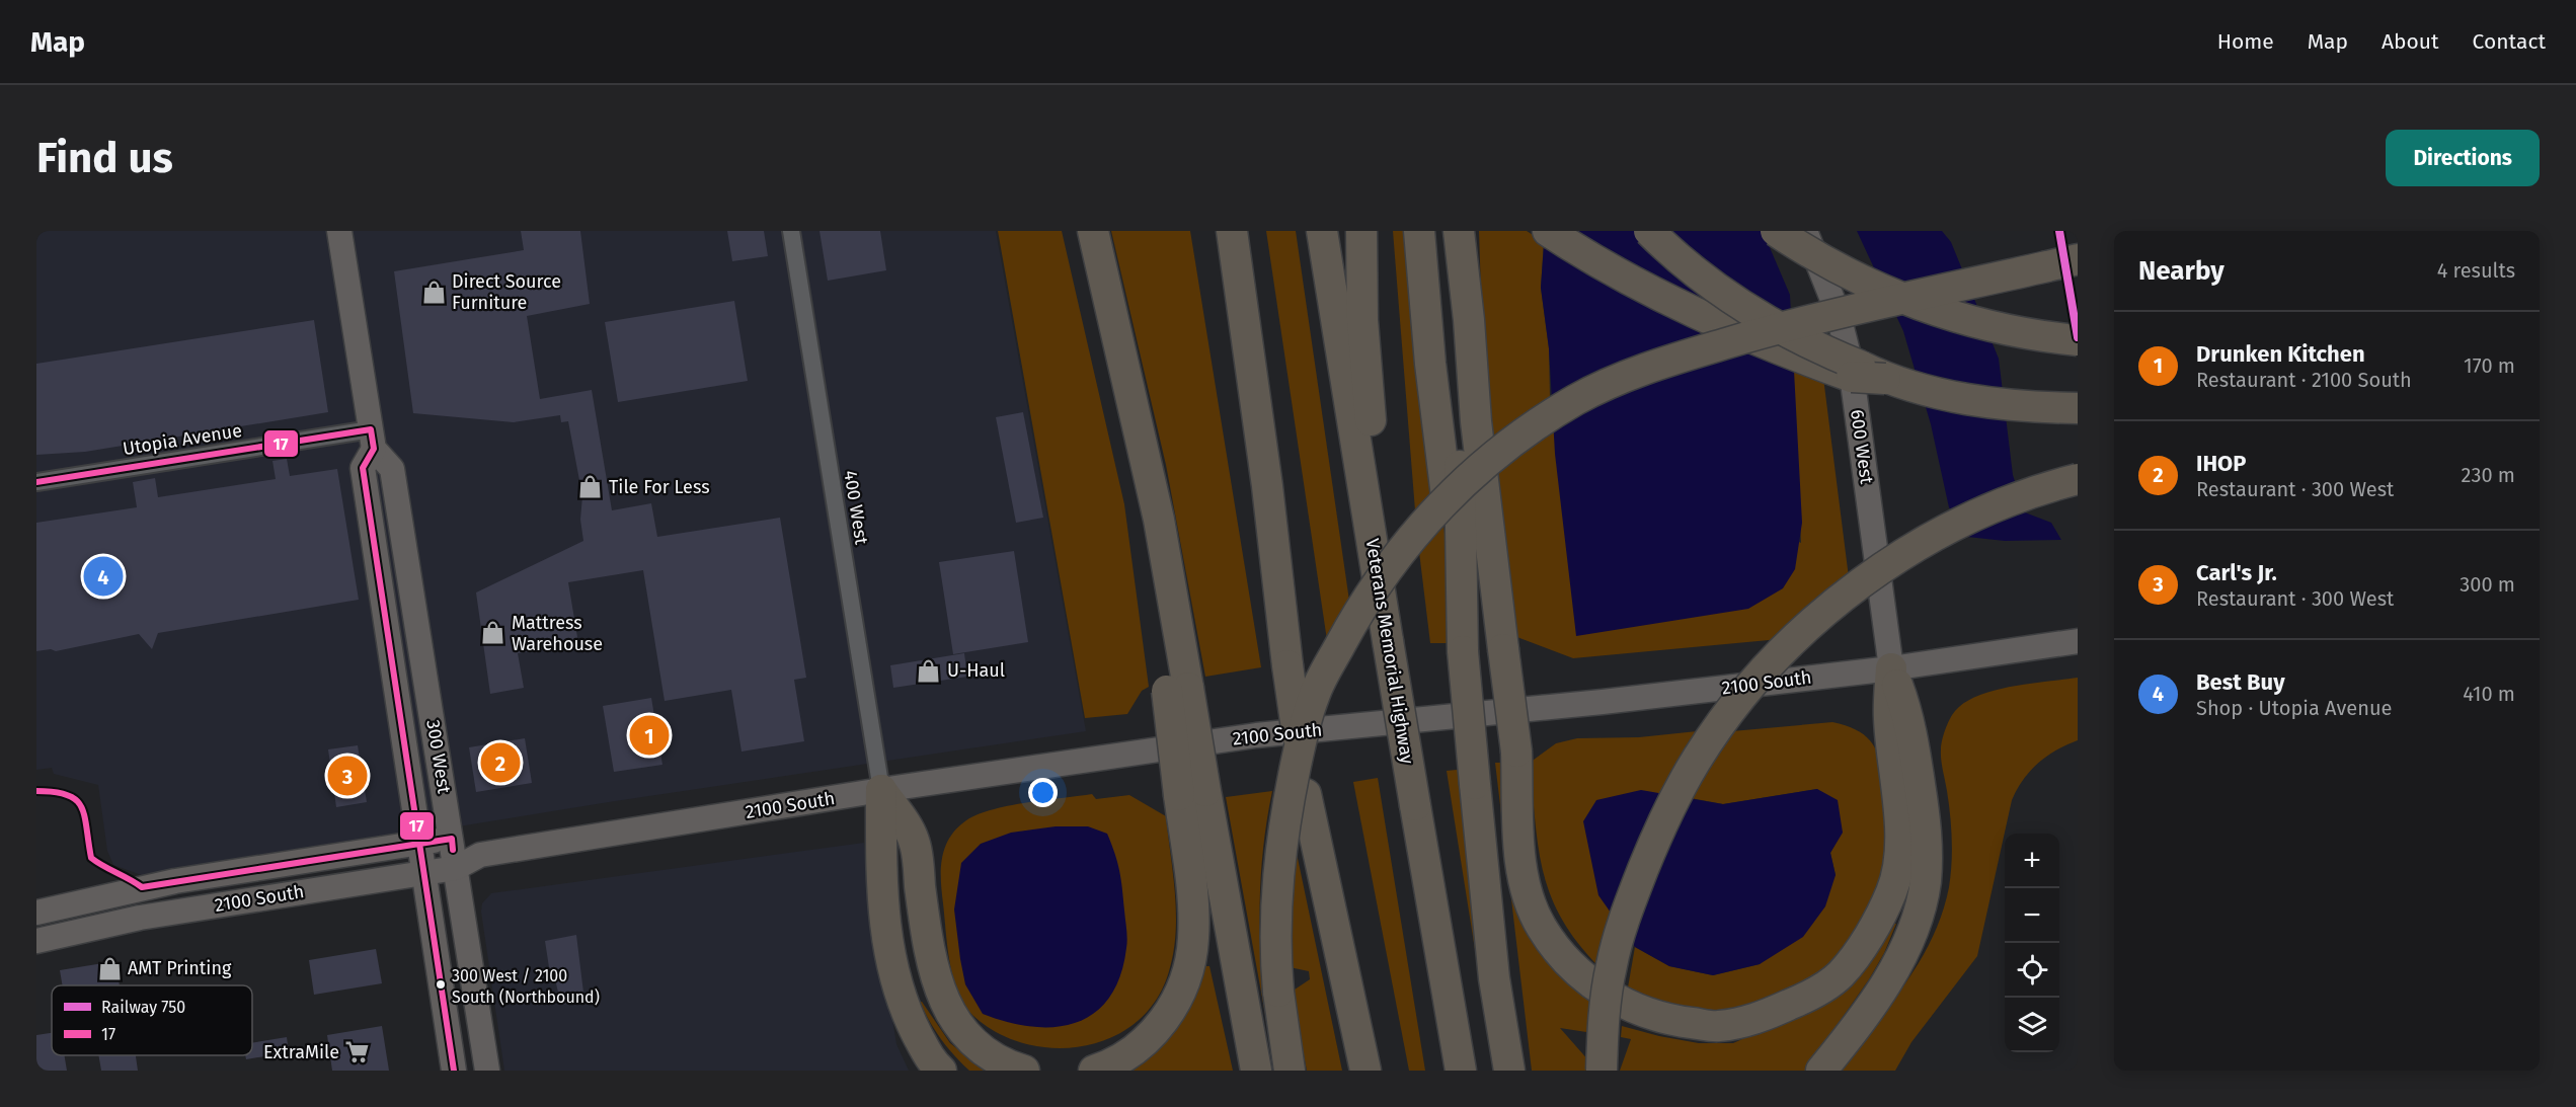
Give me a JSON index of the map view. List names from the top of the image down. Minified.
{"streets":{"highway":["Veterans Memorial Highway"],"main road":["600 West","2100 South","300 West"],"street":["Utopia Avenue","400 West"]},"crossings":[["Utopia Avenue","300 West"],["600 West","2100 South"],["400 West","2100 South"],["2100 South","300 West"]],"places":{"shop":["Direct Source Furniture","Tile For Less","Mattress Warehouse","U-Haul","AMT Printing"],"other":["300 West / 2100 South (Northbound)"],"supermarket":["ExtraMile"]},"lines":["rail line 750","transit line 17"],"legend":["Railway 750","17"],"page":{"header":"Map","nav":["Home","Map","About","Contact"],"buttons":"Directions","title":"Find us","heading":["Nearby","4 results"],"list":[{"mark":"1","name":"Drunken Kitchen","note":"Restaurant · 2100 South","value":"170 m"},{"mark":"2","name":"IHOP","note":"Restaurant · 300 West","value":"230 m"},{"mark":"3","name":"Carl's Jr.","note":"Restaurant · 300 West","value":"300 m"},{"mark":"4","name":"Best Buy","note":"Shop · Utopia Avenue","value":"410 m"}],"pins":["4","1","2","3"],"map_buttons":["+","−"]}}
